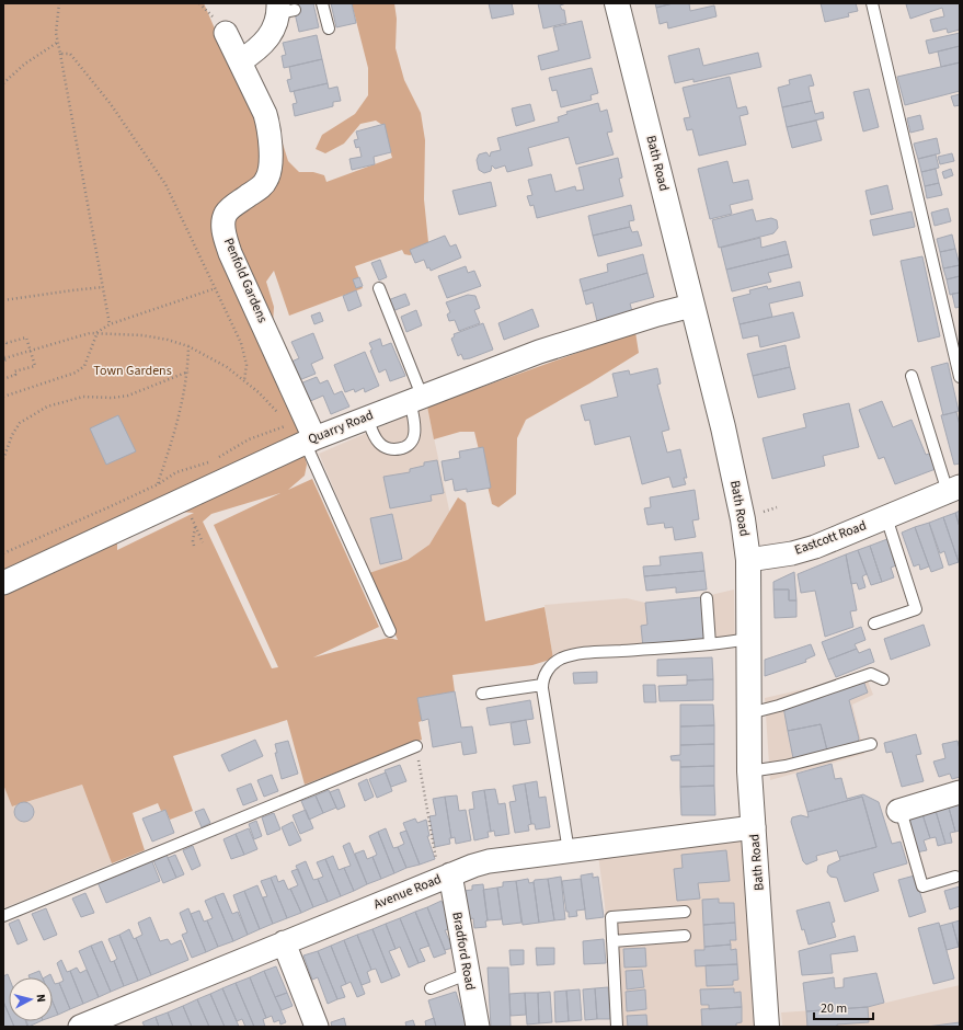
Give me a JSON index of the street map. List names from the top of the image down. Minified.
{"streets":{"main road":["Bath Road"],"street":["Penfold Gardens","Quarry Road","Eastcott Road","Avenue Road","Bradford Road"]},"crossings":[["Bath Road","Quarry Road"],["Bath Road","Eastcott Road"],["Bath Road","Avenue Road"],["Penfold Gardens","Quarry Road"],["Avenue Road","Bradford Road"]],"parks":["Town Gardens"],"scale_bar":"20 m","north":"right"}
